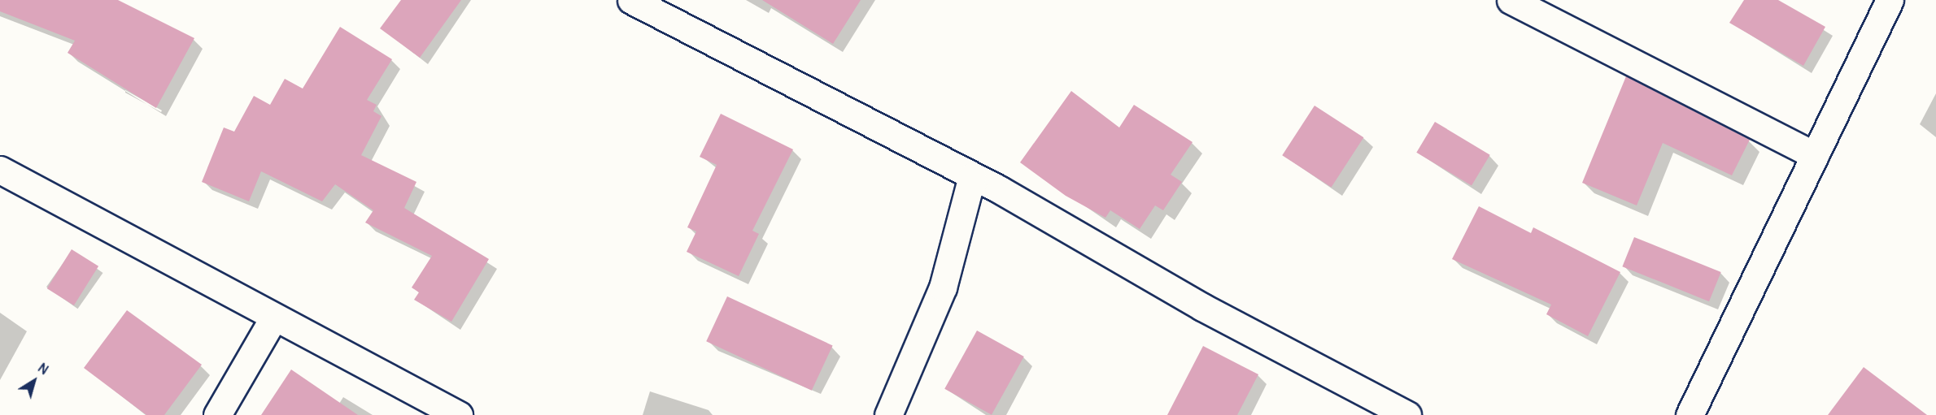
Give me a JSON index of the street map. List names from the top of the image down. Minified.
{"north":"top right"}
